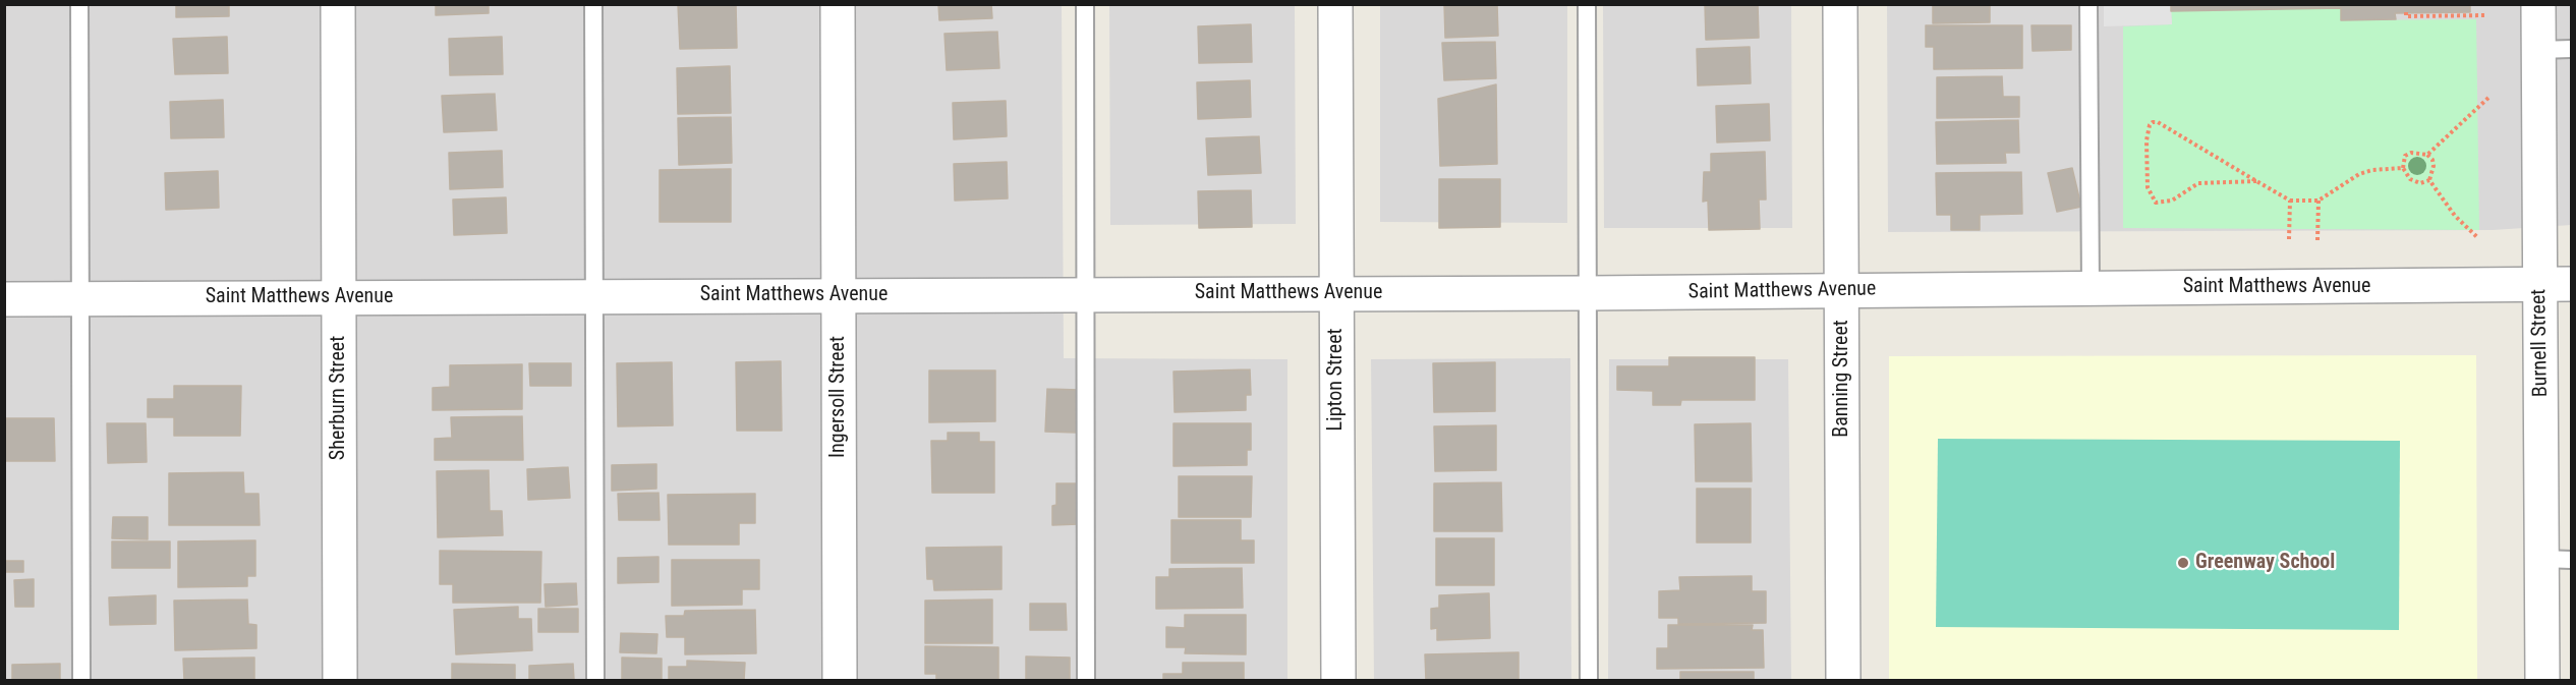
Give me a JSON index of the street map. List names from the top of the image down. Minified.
{"streets":{"street":["Saint Matthews Avenue","Burnell Street","Banning Street","Lipton Street","Ingersoll Street","Sherburn Street"]},"crossings":[["Saint Matthews Avenue","Burnell Street"],["Saint Matthews Avenue","Banning Street"],["Saint Matthews Avenue","Lipton Street"],["Saint Matthews Avenue","Ingersoll Street"],["Saint Matthews Avenue","Sherburn Street"]],"places":["Greenway School"]}
